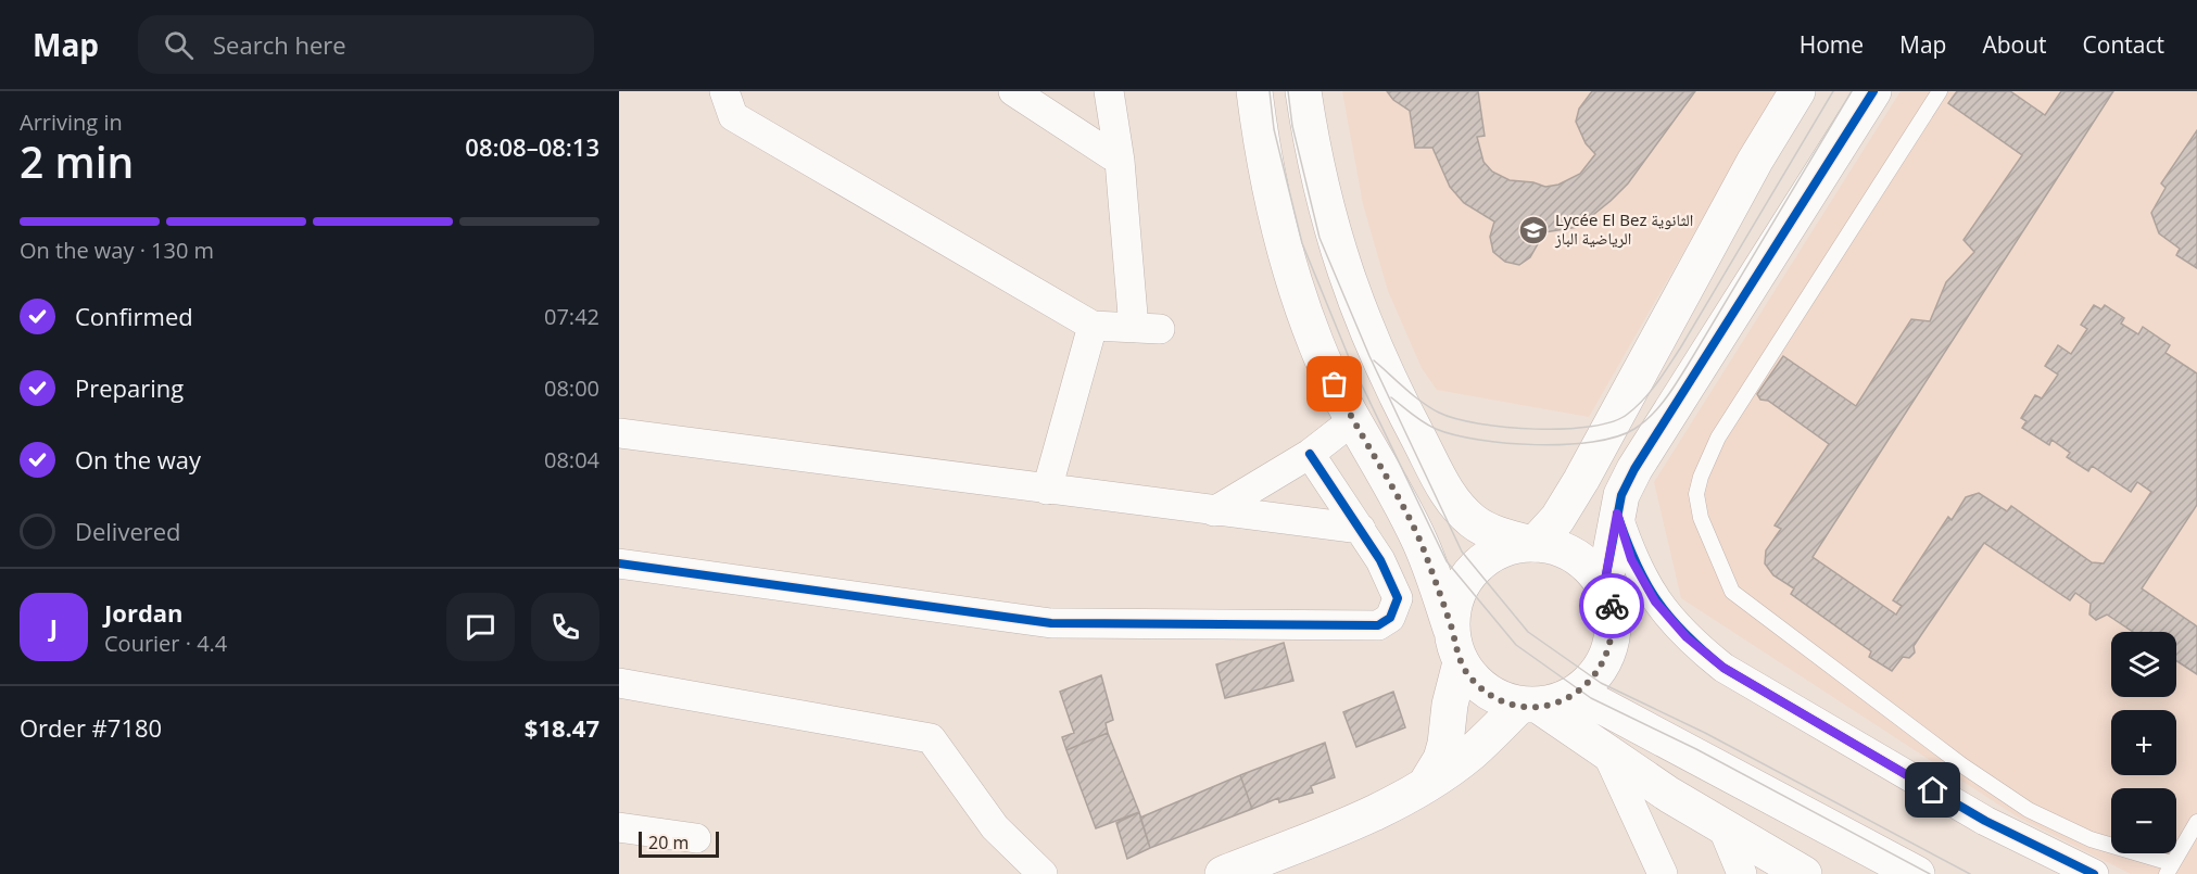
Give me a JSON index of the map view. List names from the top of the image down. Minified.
{"places":{"school or university":["Lycée El Bez الثانوية الرياضية الباز"]},"scale_bar":"20 m","page":{"header":"Map","search":"Search here","nav":["Home","Map","About","Contact"],"heading":["2 min","Arriving in","08:08–08:13"],"panel":["Jordan","Courier · 4.4","Order #7180","$18.47"],"bar":"On the way · 130 m","list":[["Confirmed","07:42"],["Preparing","08:00"],["On the way","08:04"],"Delivered"],"round":"J","map_buttons":["+","−"],"scale":"20 m"}}
